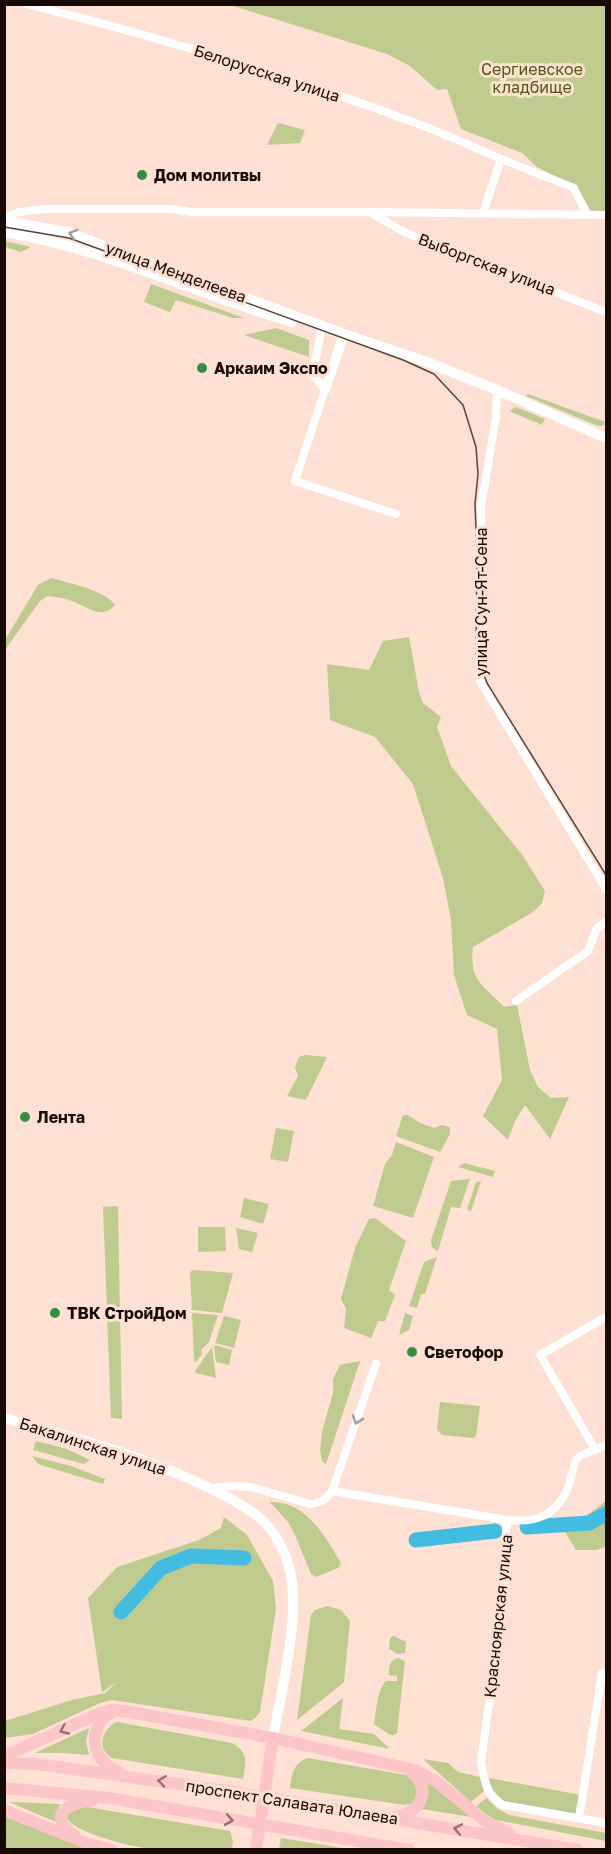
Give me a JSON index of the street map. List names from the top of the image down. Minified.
{"streets":{"main road":["улица Менделеева","Бакалинская улица","проспект Салавата Юлаева"],"street":["Белорусская улица","Выборгская улица","улица Сун-Ят-Сена","Красноярская улица"]},"crossings":[["улица Менделеева","улица Сун-Ят-Сена"]],"parks":["Сергиевское кладбище"],"places":["Дом молитвы","Аркаим Экспо","Лента","ТВК СтройДом","Светофор"]}
